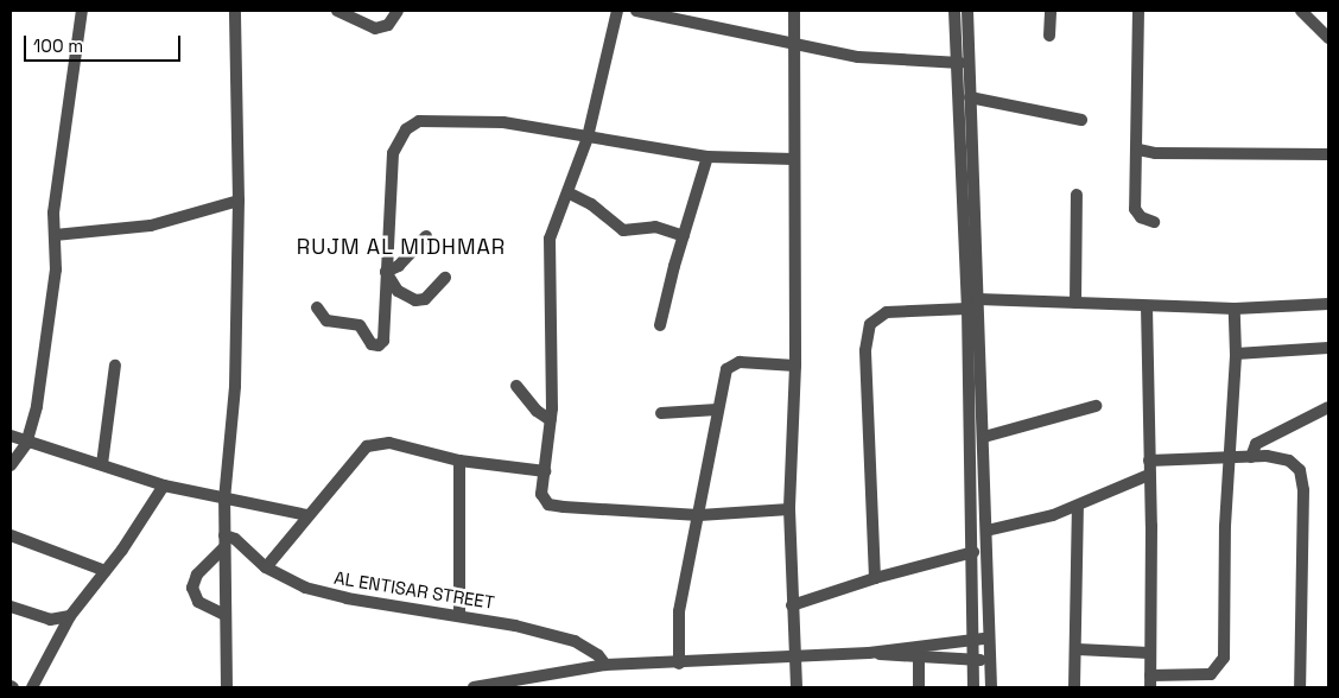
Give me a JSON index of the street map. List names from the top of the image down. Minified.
{"streets":{"street":["AL ENTISAR STREET"]},"districts":["RUJM AL MIDHMAR"],"scale_bar":"100 m"}
